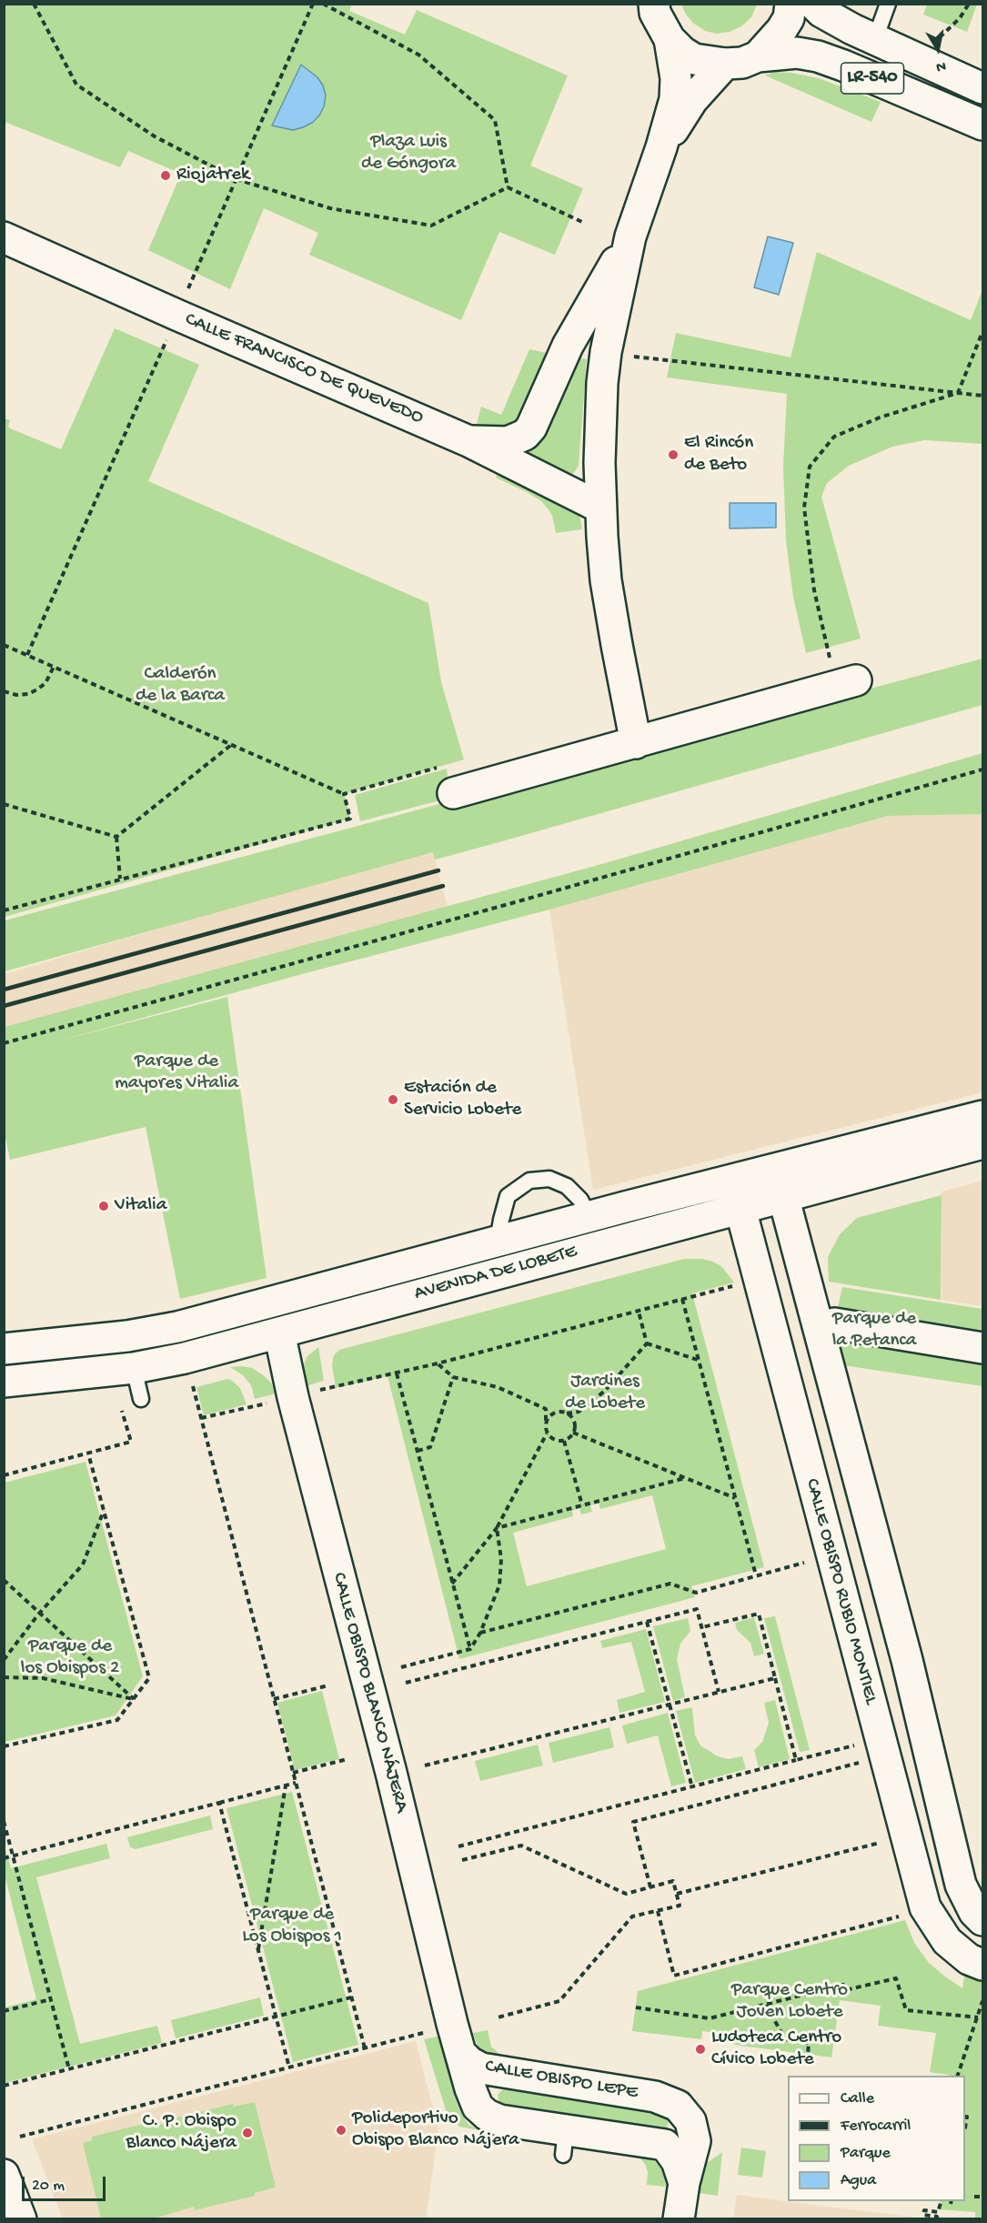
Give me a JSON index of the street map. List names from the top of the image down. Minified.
{"streets":{"street":["LR-540","CALLE FRANCISCO DE QUEVEDO","AVENIDA DE LOBETE","CALLE OBISPO RUBIO MONTIEL","CALLE OBISPO BLANCO NÁJERA","CALLE OBISPO LEPE"]},"crossings":[["AVENIDA DE LOBETE","CALLE OBISPO RUBIO MONTIEL"],["AVENIDA DE LOBETE","CALLE OBISPO BLANCO NÁJERA"],["CALLE OBISPO BLANCO NÁJERA","CALLE OBISPO LEPE"]],"parks":["Plaza Luis de Góngora","Calderón de la Barca","Parque de mayores Vitalia","Parque de la Petanca","Jardines de Lobete","Parque de los Obispos 2","Parque de Los Obispos 1","Parque Centro Joven Lobete"],"places":["Riojatrek","El Rincón de Beto","Estación de Servicio Lobete","Vitalia","Ludoteca Centro Cívico Lobete","Polideportivo Obispo Blanco Nájera","C. P. Obispo Blanco Nájera"],"legend":["Calle","Ferrocarril","Parque","Agua"],"scale_bar":"20 m","north":"bottom"}
